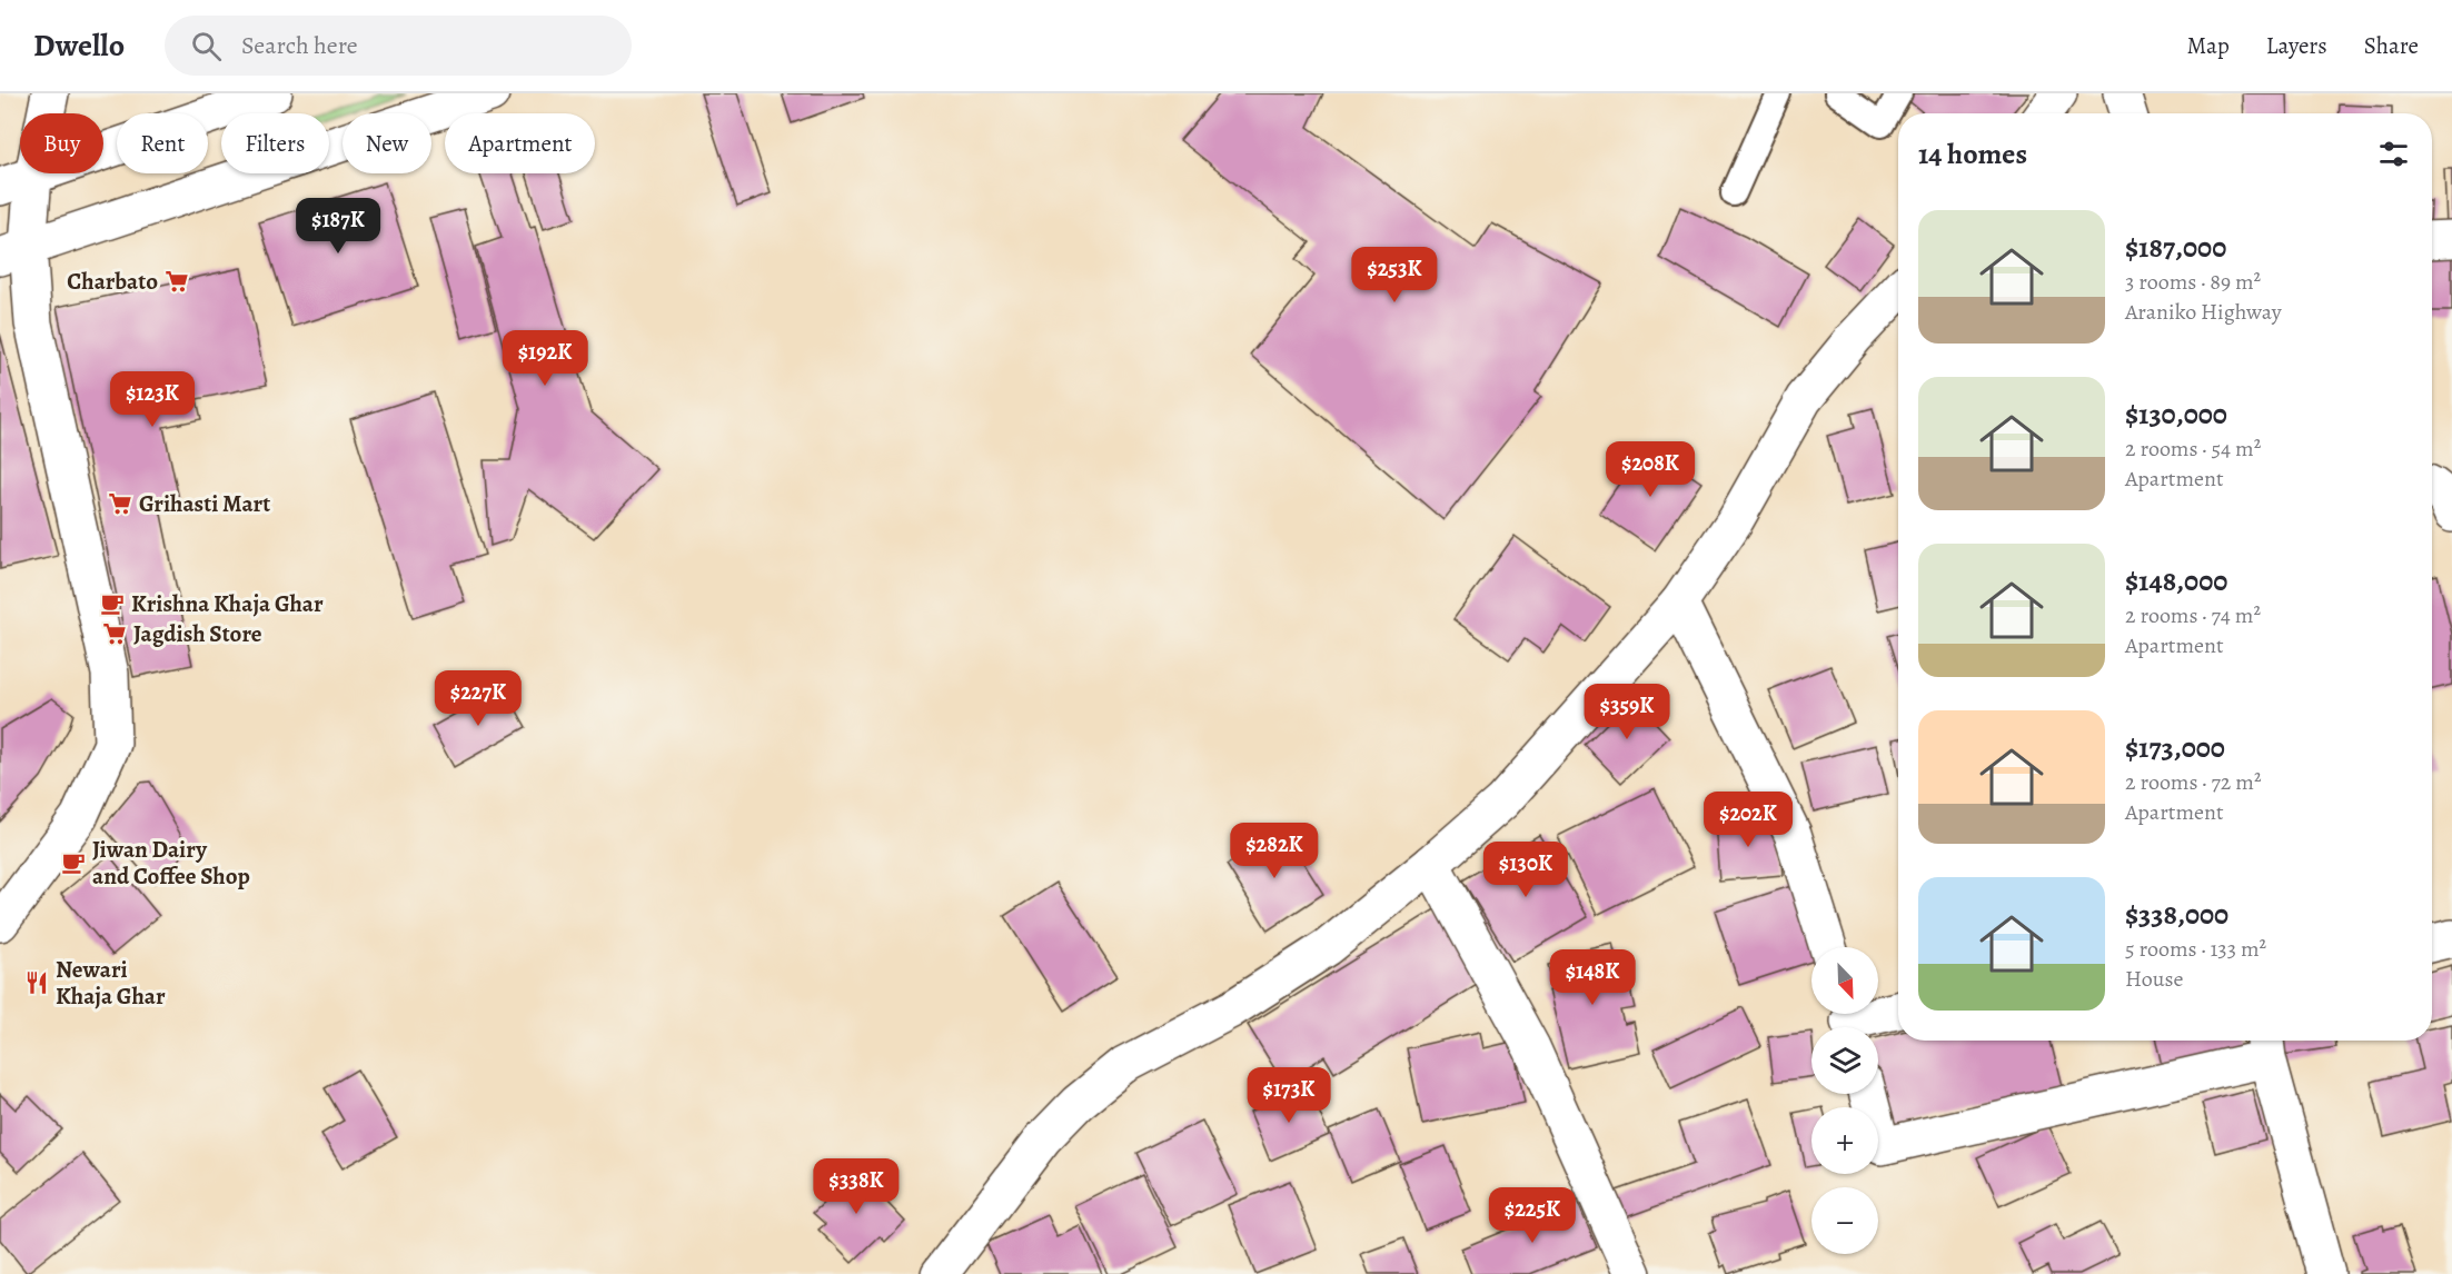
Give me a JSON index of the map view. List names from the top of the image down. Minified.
{"places":{"supermarket":["Charbato","Grihasti Mart","Jagdish Store"],"cafe":["Krishna Khaja Ghar","Jiwan Dairy and Coffee Shop"],"restaurant":["Newari Khaja Ghar"]},"north":"bottom right","page":{"header":"Dwello","search":"Search here","nav":["Map","Layers","Share"],"chip":["Buy","Rent","Filters","New","Apartment"],"heading":"14 homes","list":[{"name":"$187,000","note":"3 rooms · 89 m² · Araniko Highway"},{"name":"$130,000","note":"2 rooms · 54 m² · Apartment"},{"name":"$148,000","note":"2 rooms · 74 m² · Apartment"},{"name":"$173,000","note":"2 rooms · 72 m² · Apartment"},{"name":"$338,000","note":"5 rooms · 133 m² · House"}],"price":["$187K","$253K","$192K","$123K","$208K","$227K","$359K","$202K","$282K","$130K","$148K","$173K","$338K","$225K"],"map_buttons":["+","−"]}}
